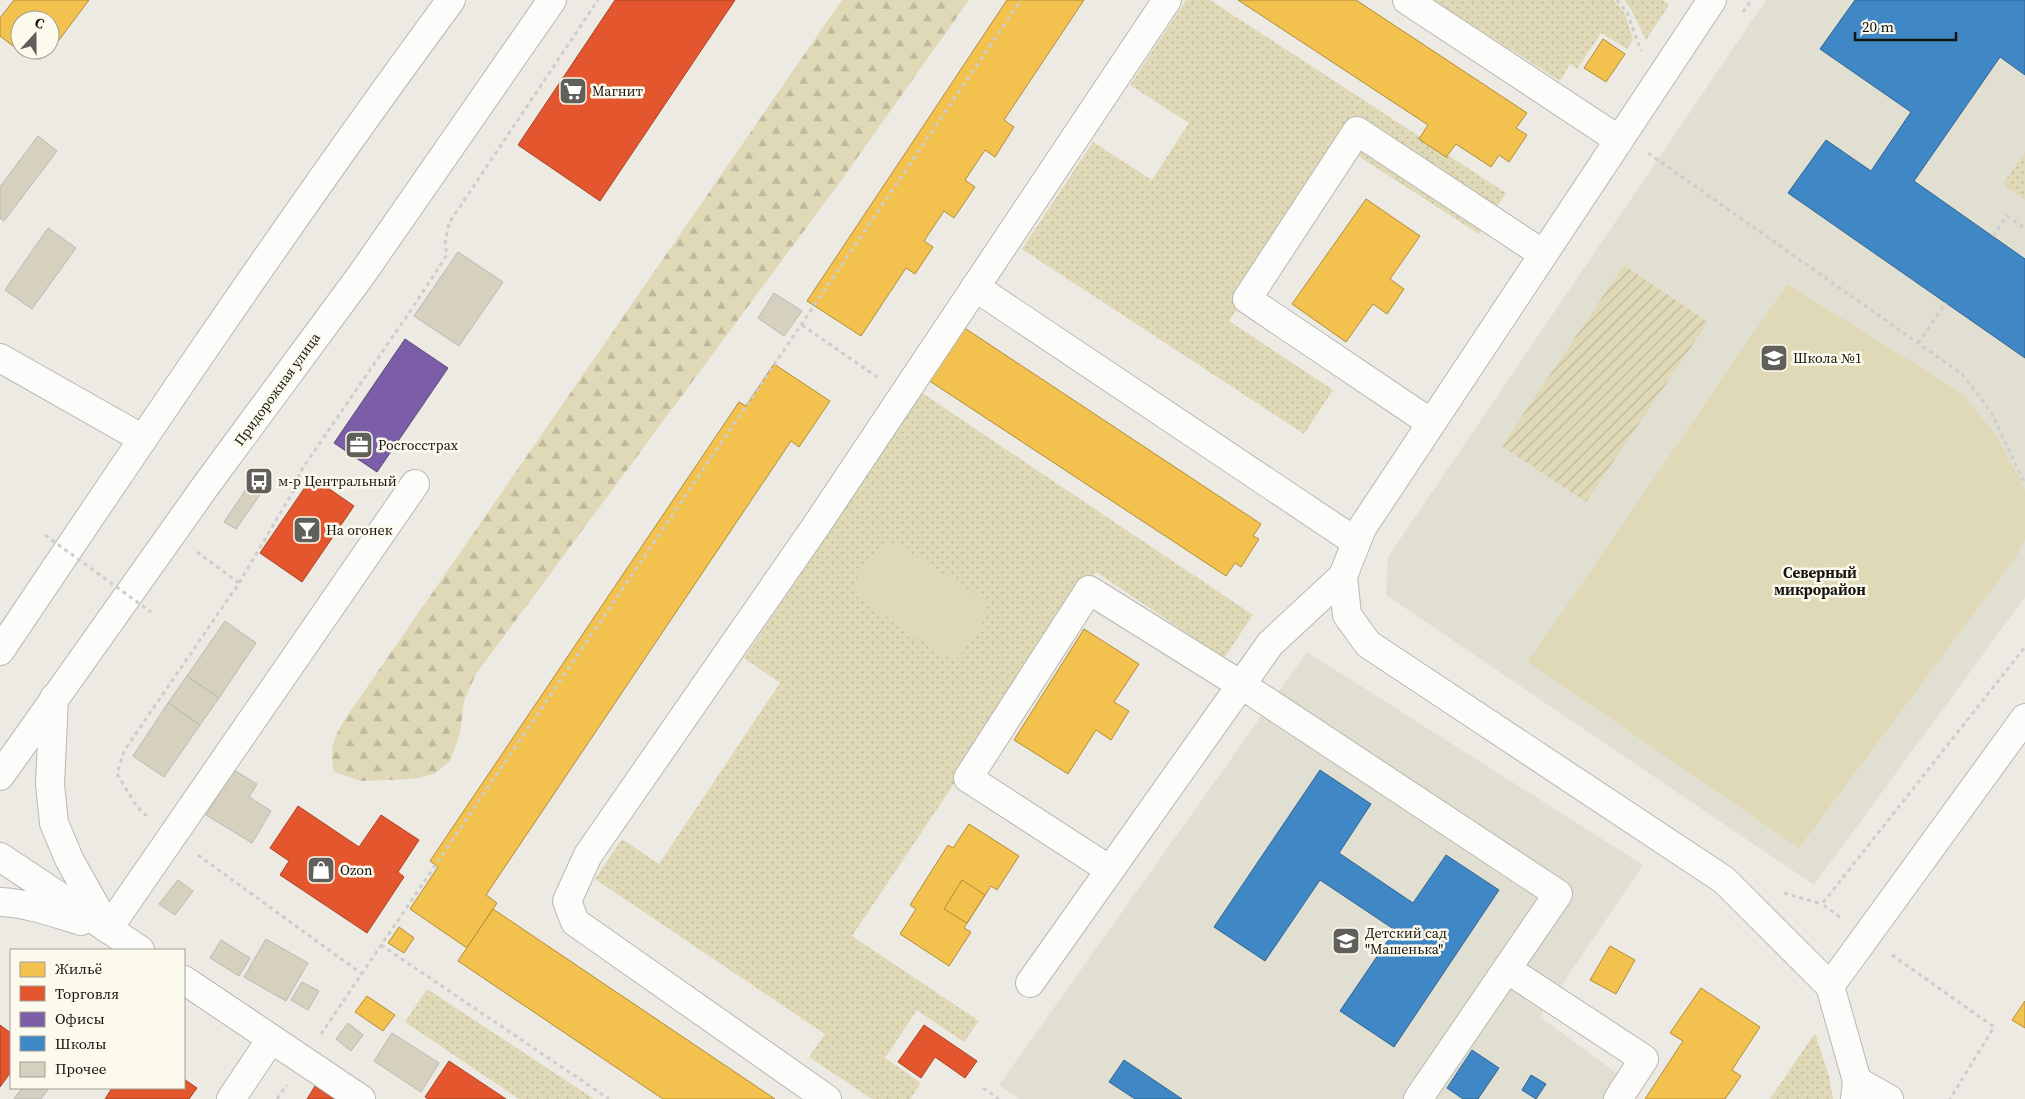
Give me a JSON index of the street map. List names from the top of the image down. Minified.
{"streets":{"street":["Придорожная улица"]},"districts":["Северный микрорайон"],"places":{"supermarket":["Магнит"],"school or university":["Школа №1","Детский сад \"Машенька\""],"office":["Росгосстрах"],"bus stop":["м-р Центральный"],"bar":["На огонек"],"shop":["Ozon"]},"legend":["Жильё","Торговля","Офисы","Школы","Прочее"],"scale_bar":"20 m","north":"top"}
